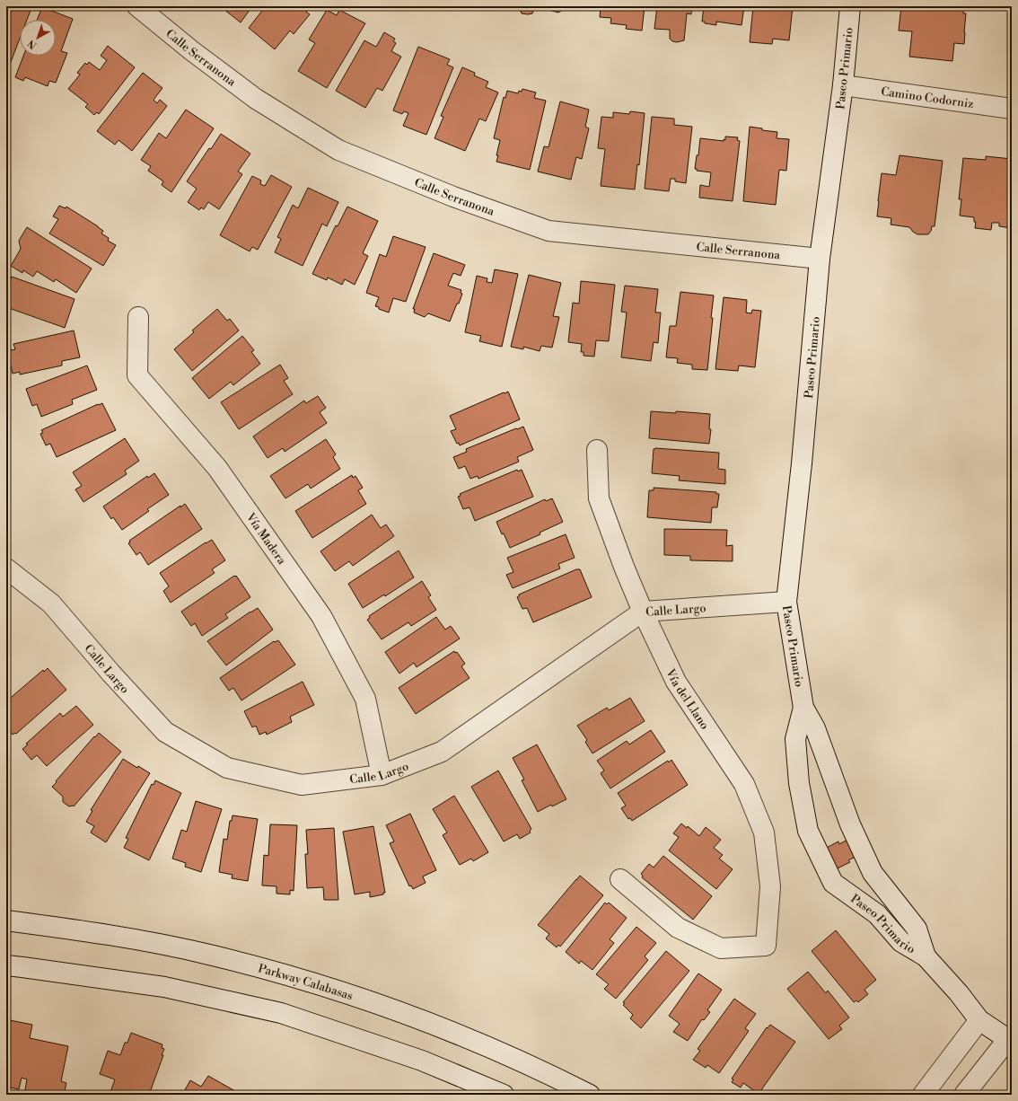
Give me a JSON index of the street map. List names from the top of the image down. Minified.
{"streets":{"street":["Calle Serranona","Paseo Primario","Camino Codorniz","Vía Madera","Calle Largo","Vía del Llano","Parkway Calabasas"]},"crossings":[["Calle Serranona","Paseo Primario"],["Paseo Primario","Camino Codorniz"],["Paseo Primario","Calle Largo"],["Vía Madera","Calle Largo"],["Calle Largo","Vía del Llano"]],"north":"bottom left"}
